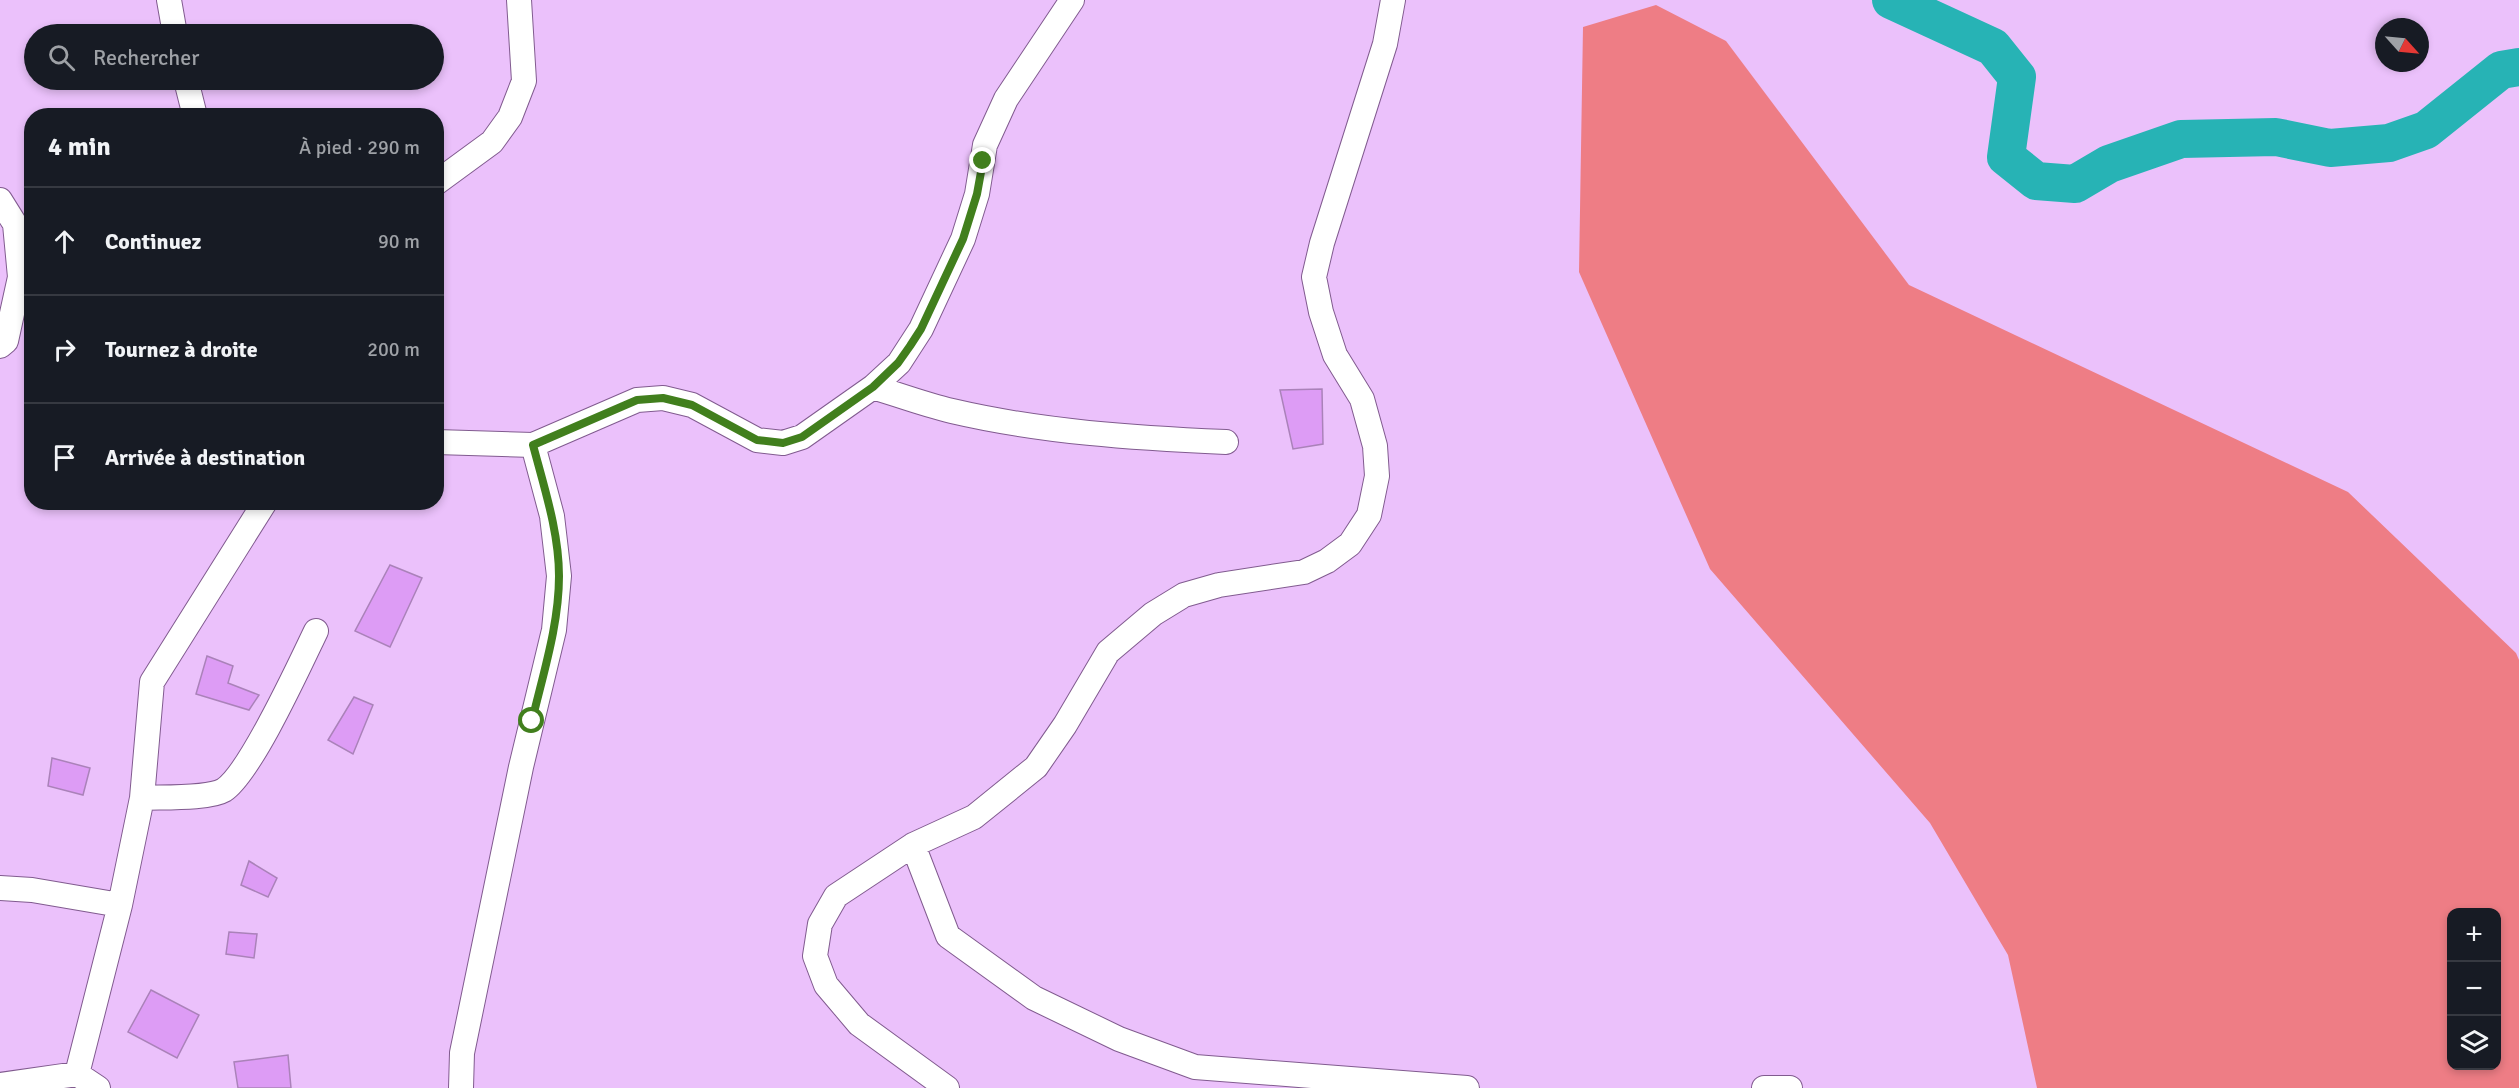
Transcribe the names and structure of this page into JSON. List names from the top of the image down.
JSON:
{
  "north": "bottom right",
  "page": {
    "search": "Rechercher",
    "heading": ["4 min", "À pied · 290 m"],
    "list": [
      ["Continuez", "90 m"],
      ["Tournez à droite", "200 m"],
      "Arrivée à destination"
    ],
    "map_buttons": ["+", "−"]
  }
}
